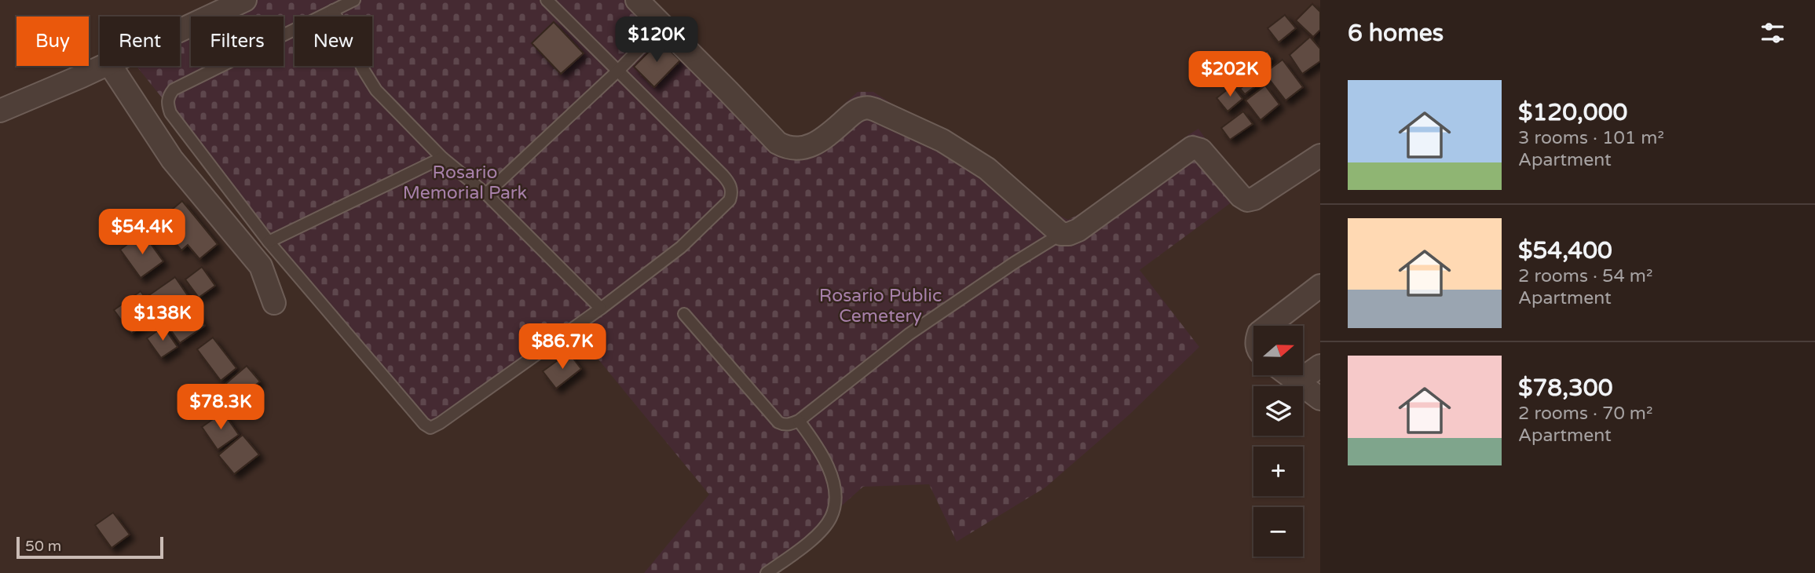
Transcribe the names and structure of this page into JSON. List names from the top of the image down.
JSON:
{
  "parks": ["Rosario Memorial Park", "Rosario Public Cemetery"],
  "scale_bar": "50 m",
  "north": "right",
  "page": {
    "heading": "6 homes",
    "price": [
      "$120K",
      "$202K",
      "$54.4K",
      "$138K",
      "$86.7K",
      "$78.3K"
    ],
    "chip": [
      "Buy",
      "Rent",
      "Filters",
      "New"
    ],
    "list": [
      {
        "name": "$120,000",
        "note": "3 rooms · 101 m² · Apartment"
      },
      {
        "name": "$54,400",
        "note": "2 rooms · 54 m² · Apartment"
      },
      {
        "name": "$78,300",
        "note": "2 rooms · 70 m² · Apartment"
      }
    ],
    "map_buttons": ["+", "−"],
    "scale": "50 m"
  }
}
